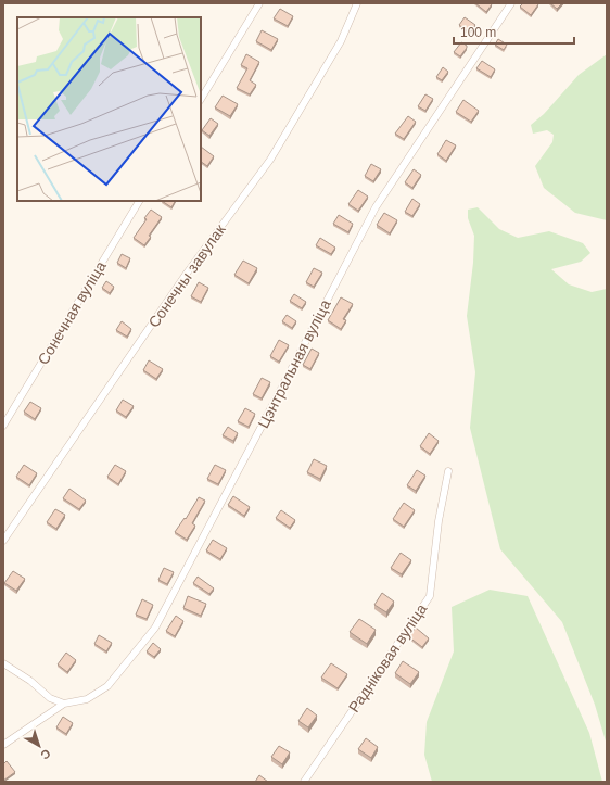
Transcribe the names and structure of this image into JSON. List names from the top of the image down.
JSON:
{
  "streets": {
    "street": [
      "Сонечны завулак",
      "Сонечная вуліца",
      "Цэнтральная вуліца",
      "Радніковая вуліца"
    ]
  },
  "scale_bar": "100 m",
  "north": "bottom right"
}
